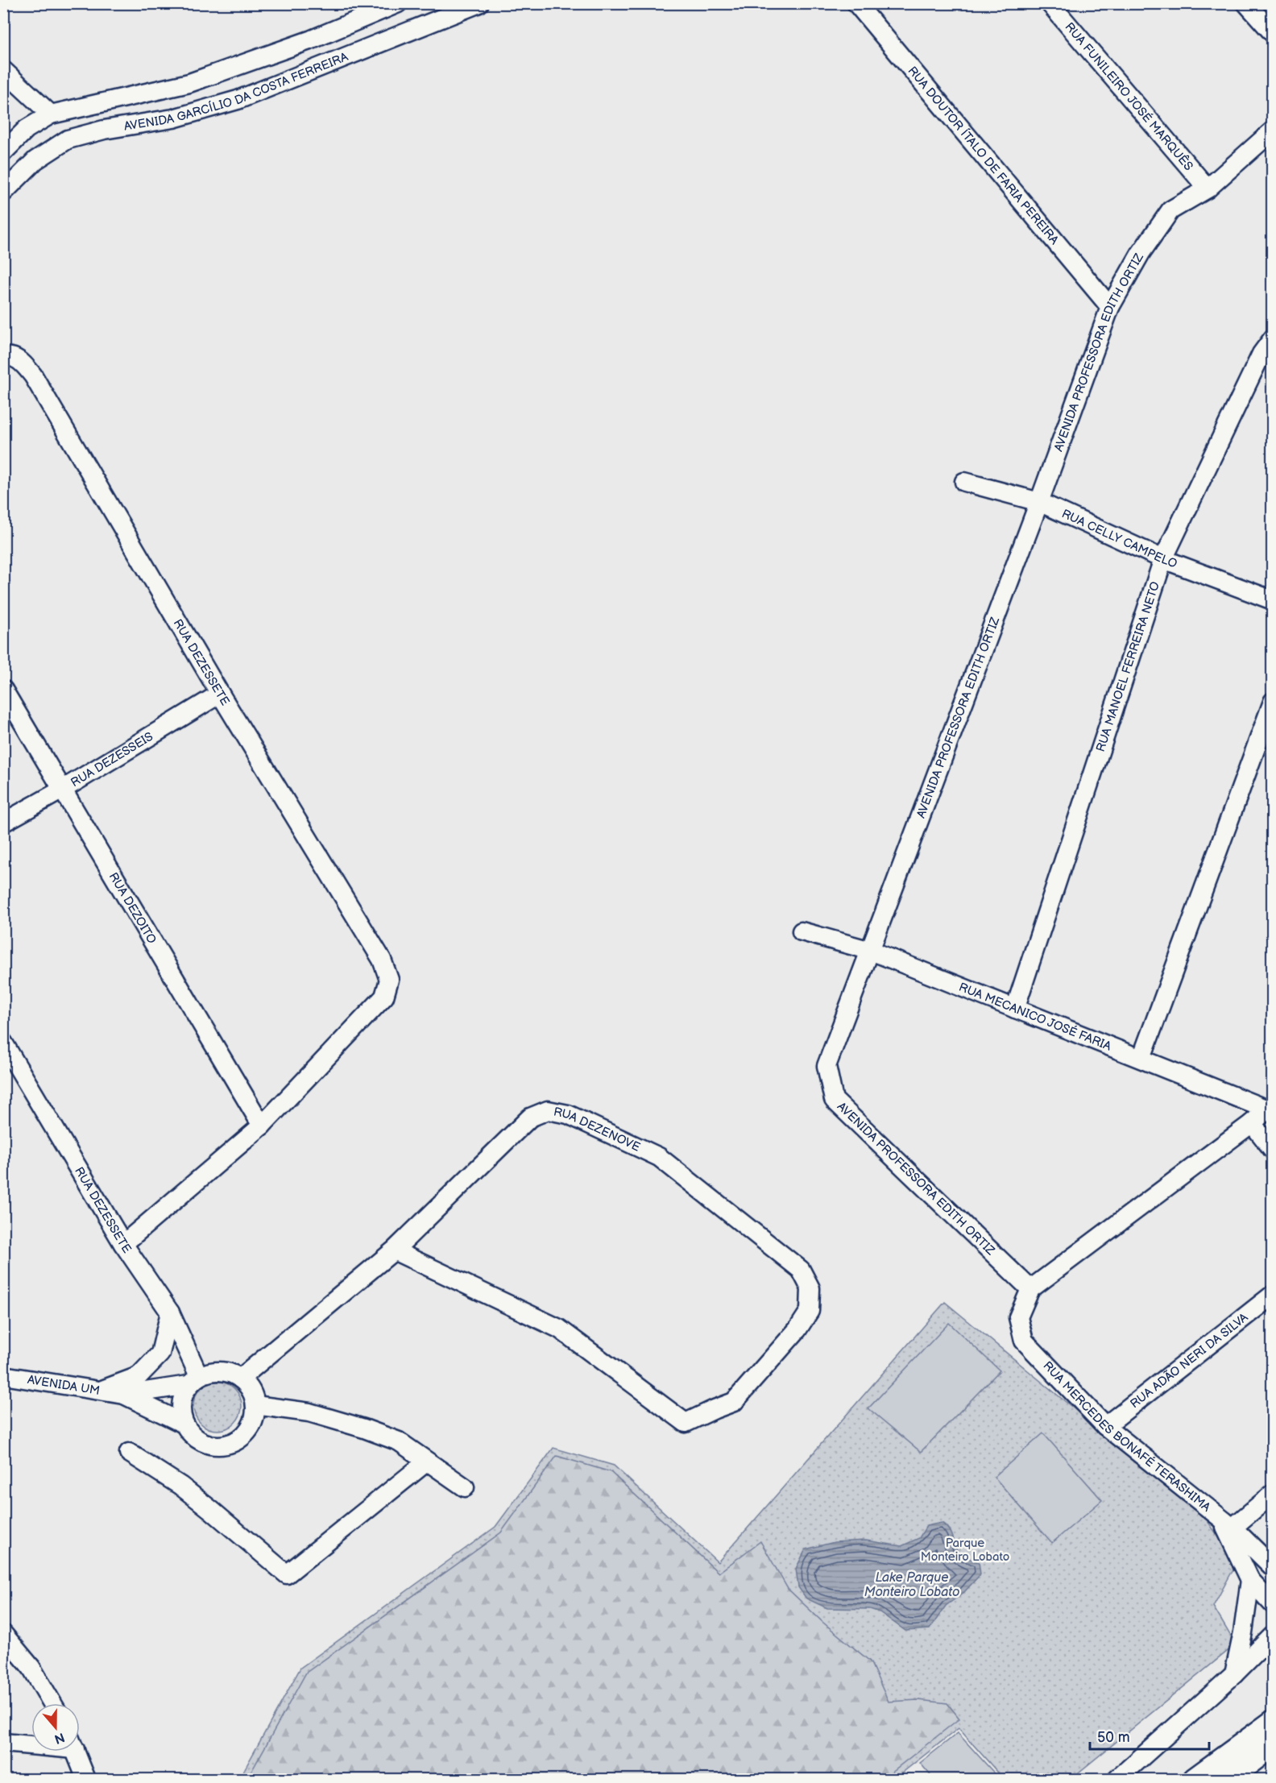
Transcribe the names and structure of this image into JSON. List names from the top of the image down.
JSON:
{
  "streets": {
    "street": [
      "AVENIDA GARCÍLIO DA COSTA FERREIRA",
      "RUA FUNILEIRO JOSÉ MARQUÊS",
      "RUA DOUTOR ÍTALO DE FARIA PEREIRA",
      "AVENIDA PROFESSORA EDITH ORTIZ",
      "RUA CELLY CAMPELO",
      "RUA DEZESSETE",
      "RUA MANOEL FERREIRA NETO",
      "RUA DEZESSEIS",
      "RUA DEZOITO",
      "RUA MECANICO JOSÉ FARIA",
      "RUA DEZENOVE",
      "RUA ADÃO NERI DA SILVA",
      "AVENIDA UM",
      "RUA MERCEDES BONAFÉ TERASHIMA"
    ]
  },
  "crossings": [
    ["RUA FUNILEIRO JOSÉ MARQUÊS", "AVENIDA PROFESSORA EDITH ORTIZ"],
    ["RUA DOUTOR ÍTALO DE FARIA PEREIRA", "AVENIDA PROFESSORA EDITH ORTIZ"],
    ["AVENIDA PROFESSORA EDITH ORTIZ", "RUA CELLY CAMPELO"],
    ["AVENIDA PROFESSORA EDITH ORTIZ", "RUA MECANICO JOSÉ FARIA"],
    ["AVENIDA PROFESSORA EDITH ORTIZ", "RUA MERCEDES BONAFÉ TERASHIMA"],
    ["RUA CELLY CAMPELO", "RUA MANOEL FERREIRA NETO"],
    ["RUA DEZESSETE", "RUA DEZESSEIS"],
    ["RUA DEZESSETE", "RUA DEZOITO"],
    ["RUA DEZESSETE", "RUA DEZENOVE"],
    ["RUA DEZESSETE", "AVENIDA UM"],
    ["RUA MANOEL FERREIRA NETO", "RUA MECANICO JOSÉ FARIA"],
    ["RUA DEZESSEIS", "RUA DEZOITO"],
    ["RUA DEZENOVE", "AVENIDA UM"],
    ["RUA ADÃO NERI DA SILVA", "RUA MERCEDES BONAFÉ TERASHIMA"]
  ],
  "water": ["Lake Parque Monteiro Lobato"],
  "parks": ["Parque Monteiro Lobato"],
  "scale_bar": "50 m",
  "north": "bottom"
}
